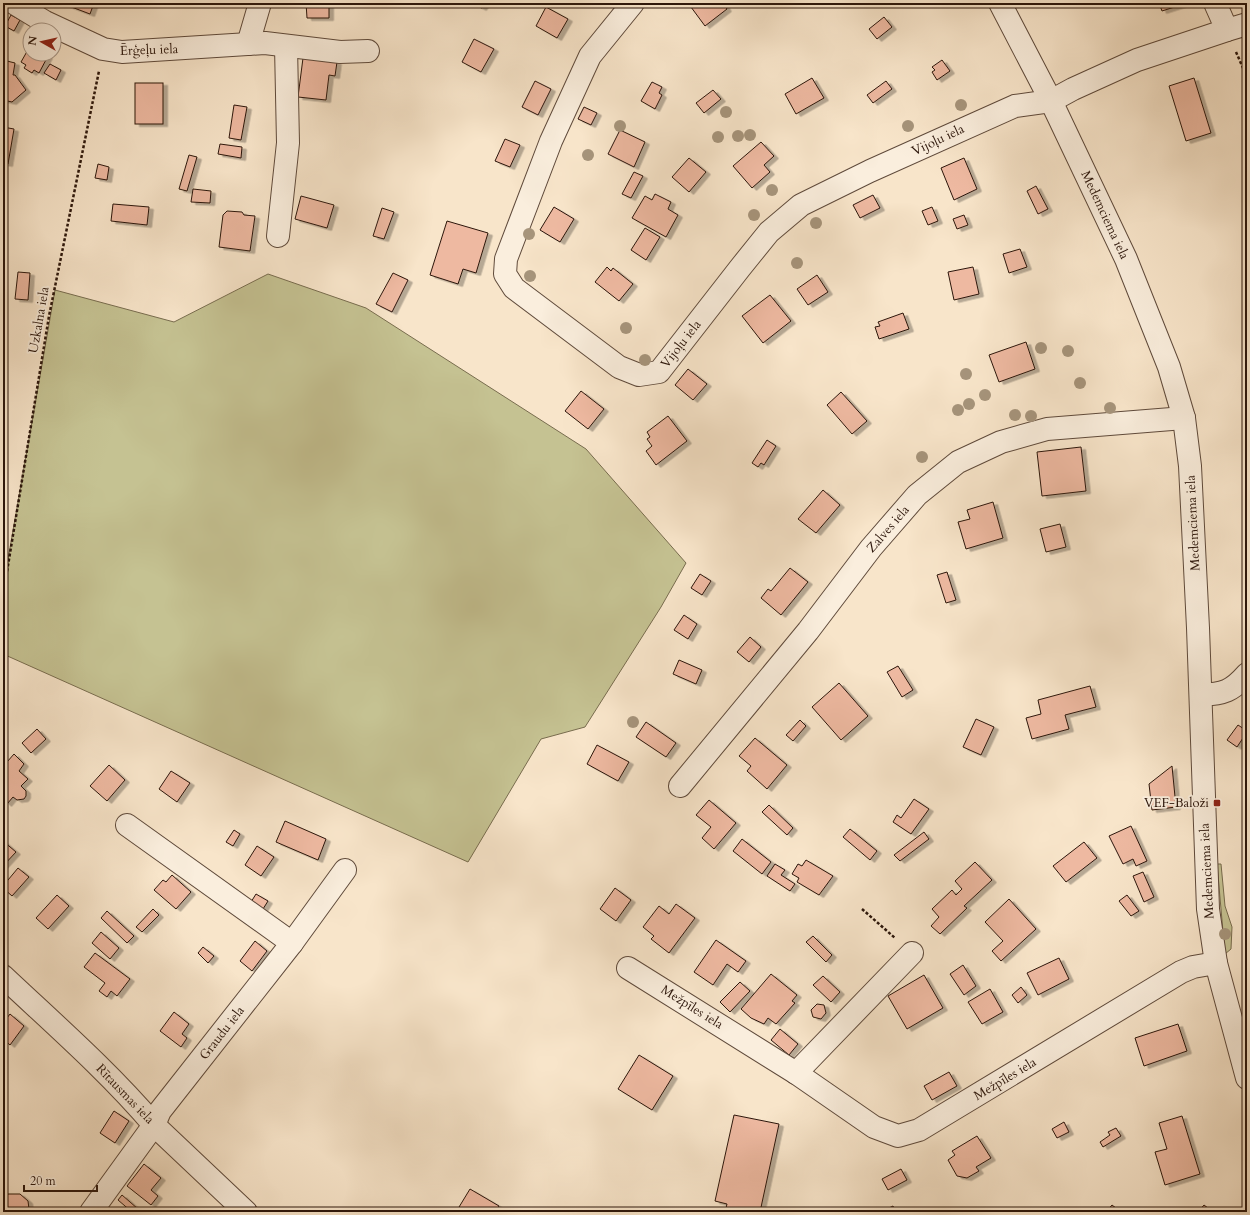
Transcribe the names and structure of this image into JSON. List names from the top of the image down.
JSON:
{
  "streets": {
    "street": [
      "Ērģeļu iela",
      "Vijoļu iela",
      "Medemciema iela",
      "Zalves iela",
      "Mežpīles iela",
      "Graudu iela",
      "Rītausmas iela"
    ],
    "path": ["Uzkalna iela"]
  },
  "crossings": [
    ["Ērģeļu iela", "Uzkalna iela"],
    ["Vijoļu iela", "Medemciema iela"],
    ["Medemciema iela", "Zalves iela"],
    ["Medemciema iela", "Mežpīles iela"],
    ["Graudu iela", "Rītausmas iela"]
  ],
  "places": {
    "transit": ["VEF-Baloži"]
  },
  "scale_bar": "20 m",
  "north": "left"
}
